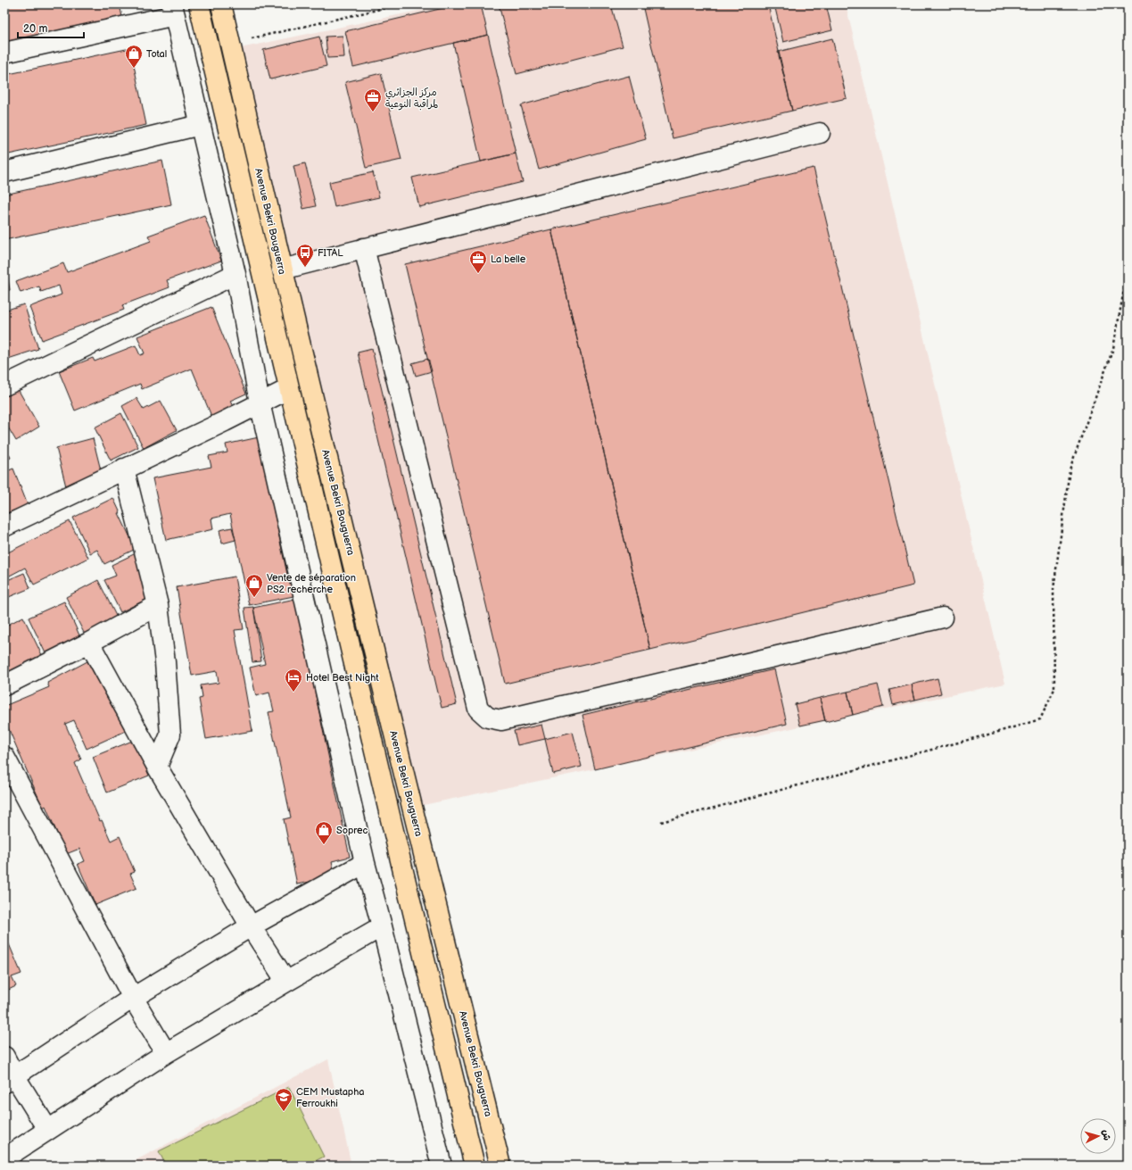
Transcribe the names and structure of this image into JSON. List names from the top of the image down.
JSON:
{
  "streets": {
    "highway": ["Avenue Bekri Bouguerra"]
  },
  "places": {
    "shop": ["Total", "Vente de séparation PS2 recherche", "Soprec"],
    "office": ["مركز الجزائري لمراقبة النوعية", "La belle"],
    "bus stop": ["FITAL"],
    "hotel": ["Hotel Best Night"],
    "school or university": ["CEM Mustapha Ferroukhi"]
  },
  "scale_bar": "20 m",
  "north": "right"
}
